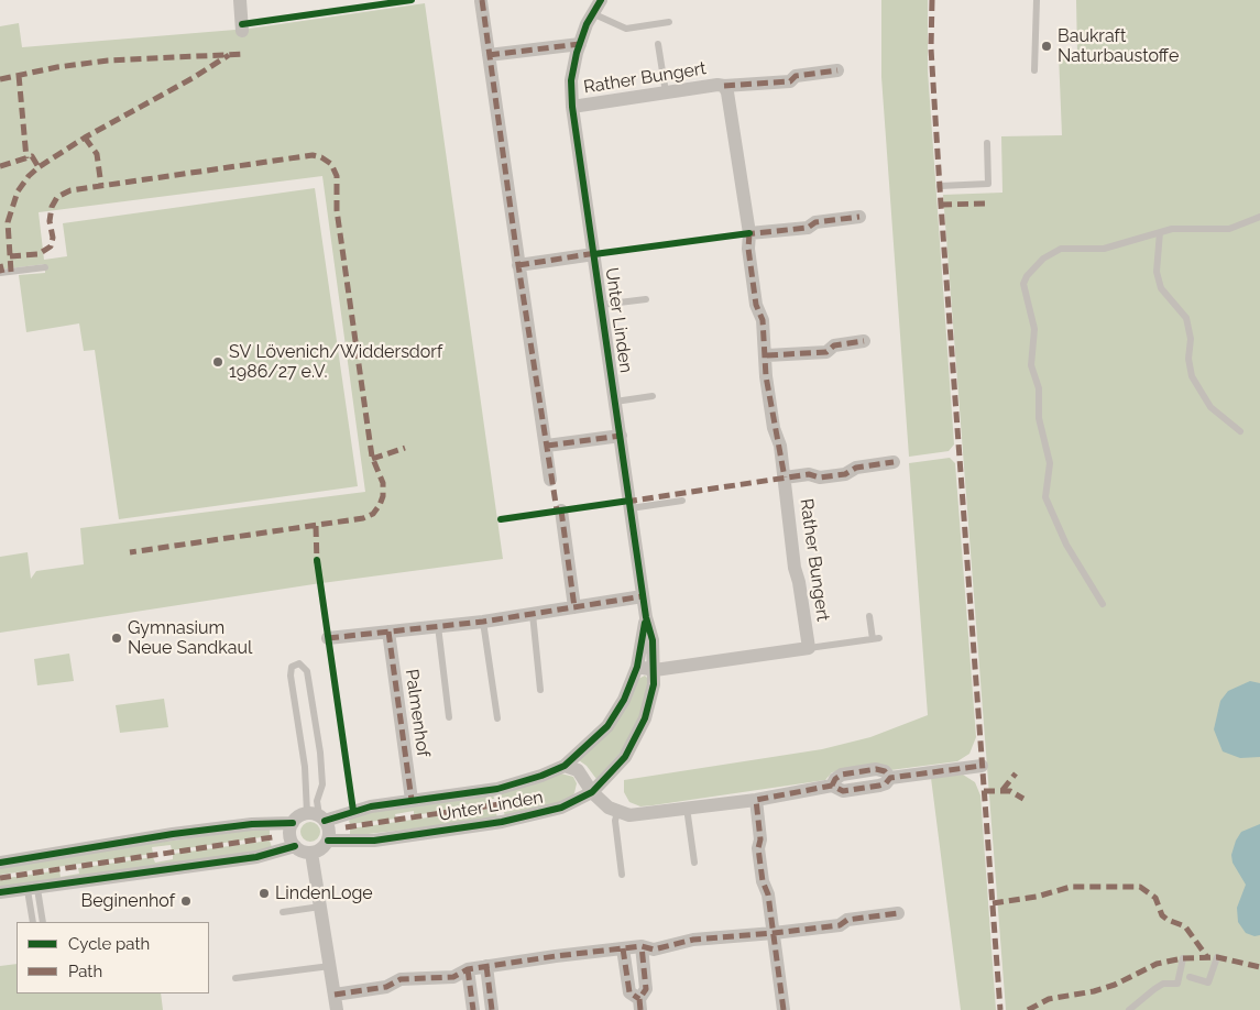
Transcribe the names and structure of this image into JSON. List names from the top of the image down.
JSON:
{
  "streets": {
    "street": ["Rather Bungert", "Unter Linden", "Palmenhof"]
  },
  "crossings": [
    ["Rather Bungert", "Unter Linden"],
    ["Unter Linden", "Palmenhof"]
  ],
  "places": [
    "Baukraft Naturbaustoffe",
    "SV Lövenich/Widdersdorf 1986/27 e.V.",
    "Gymnasium Neue Sandkaul",
    "LindenLoge",
    "Beginenhof"
  ],
  "legend": ["Cycle path", "Path"]
}
